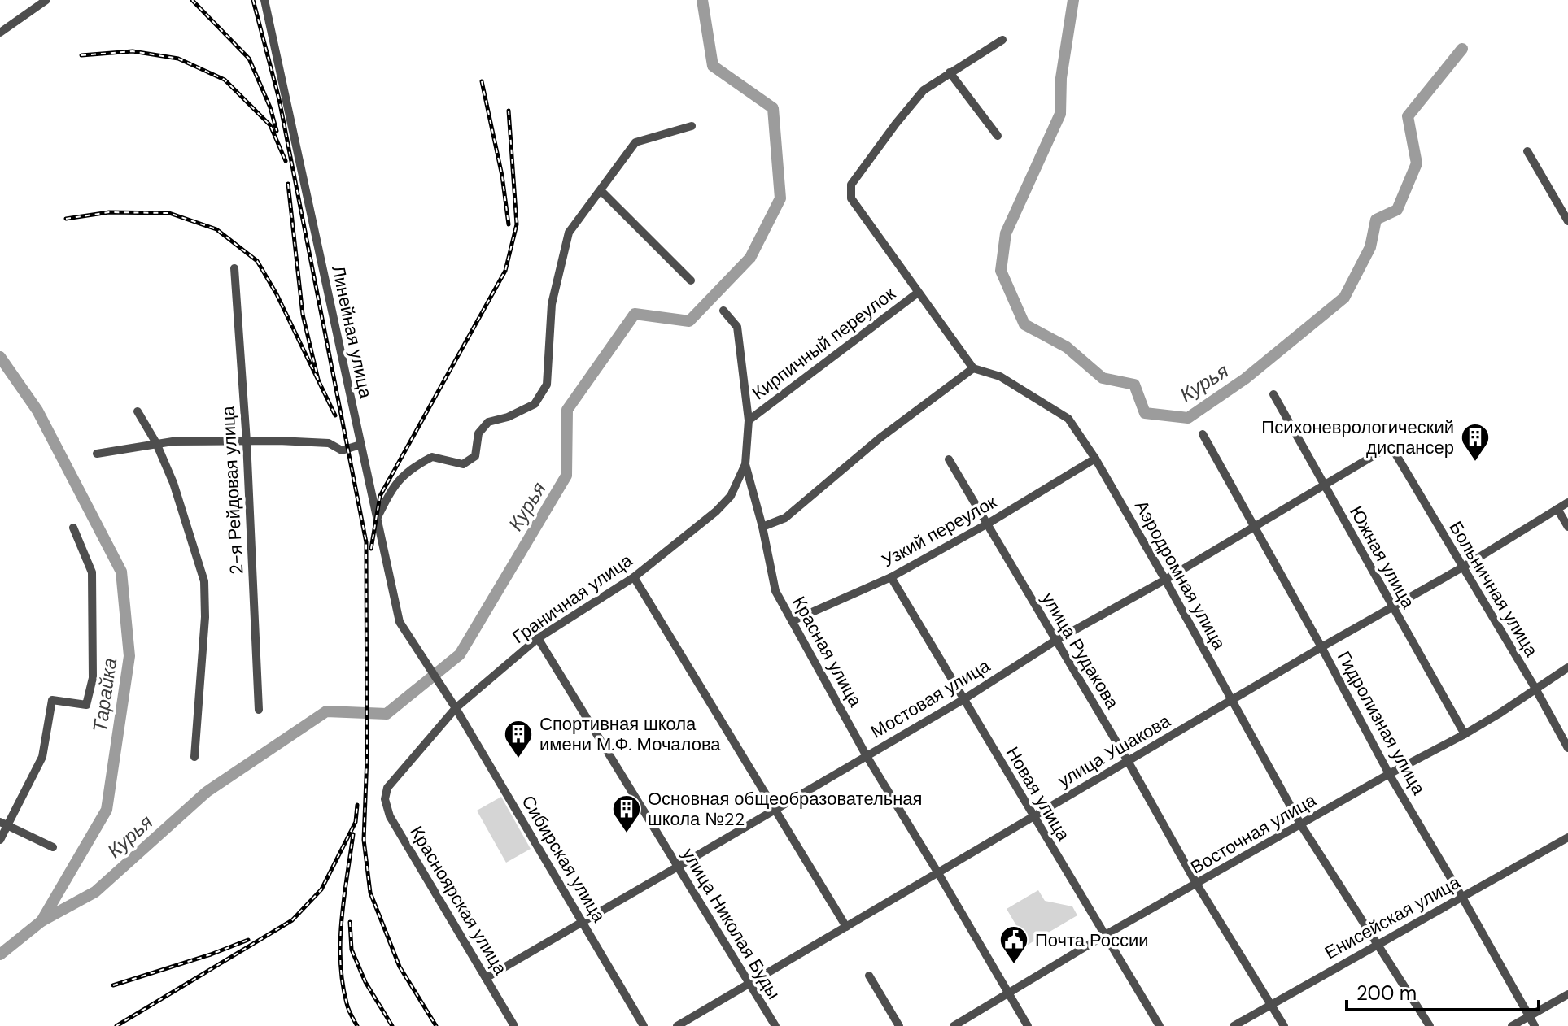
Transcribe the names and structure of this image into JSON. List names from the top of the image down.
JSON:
{
  "streets": {
    "street": [
      "Линейная улица",
      "Кирпичный переулок",
      "2-я Рейдовая улица",
      "Узкий переулок",
      "Южная улица",
      "Аэродромная улица",
      "Больничная улица",
      "Граничная улица",
      "улица Рудакова",
      "Красная улица",
      "Мостовая улица",
      "Гидролизная улица",
      "улица Ушакова",
      "Новая улица",
      "Восточная улица",
      "Сибирская улица",
      "Красноярская улица",
      "Енисейская улица",
      "улица Николая Буды"
    ]
  },
  "crossings": [
    ["Линейная улица", "Сибирская улица"],
    ["Кирпичный переулок", "Красная улица"],
    ["Узкий переулок", "Аэродромная улица"],
    ["Узкий переулок", "улица Рудакова"],
    ["Узкий переулок", "Красная улица"],
    ["Узкий переулок", "Новая улица"],
    ["Южная улица", "Мостовая улица"],
    ["Южная улица", "улица Ушакова"],
    ["Южная улица", "Восточная улица"],
    ["Аэродромная улица", "Мостовая улица"],
    ["Аэродромная улица", "улица Ушакова"],
    ["Аэродромная улица", "Восточная улица"],
    ["Аэродромная улица", "Енисейская улица"],
    ["Больничная улица", "Мостовая улица"],
    ["Больничная улица", "улица Ушакова"],
    ["Больничная улица", "Восточная улица"],
    ["Граничная улица", "Красная улица"],
    ["Граничная улица", "Сибирская улица"],
    ["Граничная улица", "Красноярская улица"],
    ["Граничная улица", "улица Николая Буды"],
    ["улица Рудакова", "Мостовая улица"],
    ["улица Рудакова", "улица Ушакова"],
    ["улица Рудакова", "Восточная улица"],
    ["улица Рудакова", "Енисейская улица"],
    ["Красная улица", "Мостовая улица"],
    ["Красная улица", "улица Ушакова"],
    ["Красная улица", "Восточная улица"],
    ["Мостовая улица", "Гидролизная улица"],
    ["Мостовая улица", "Новая улица"],
    ["Мостовая улица", "Сибирская улица"],
    ["Мостовая улица", "Красноярская улица"],
    ["Мостовая улица", "улица Николая Буды"],
    ["Гидролизная улица", "улица Ушакова"],
    ["Гидролизная улица", "Восточная улица"],
    ["Гидролизная улица", "Енисейская улица"],
    ["улица Ушакова", "Новая улица"],
    ["улица Ушакова", "улица Николая Буды"],
    ["Новая улица", "Восточная улица"]
  ],
  "water": ["Курья", "Тарайка"],
  "places": {
    "building": ["Психоневрологический диспансер", "Спортивная школа имени М.Ф. Мочалова", "Основная общеобразовательная школа №22"],
    "public building": ["Почта России"]
  },
  "scale_bar": "200 m"
}
